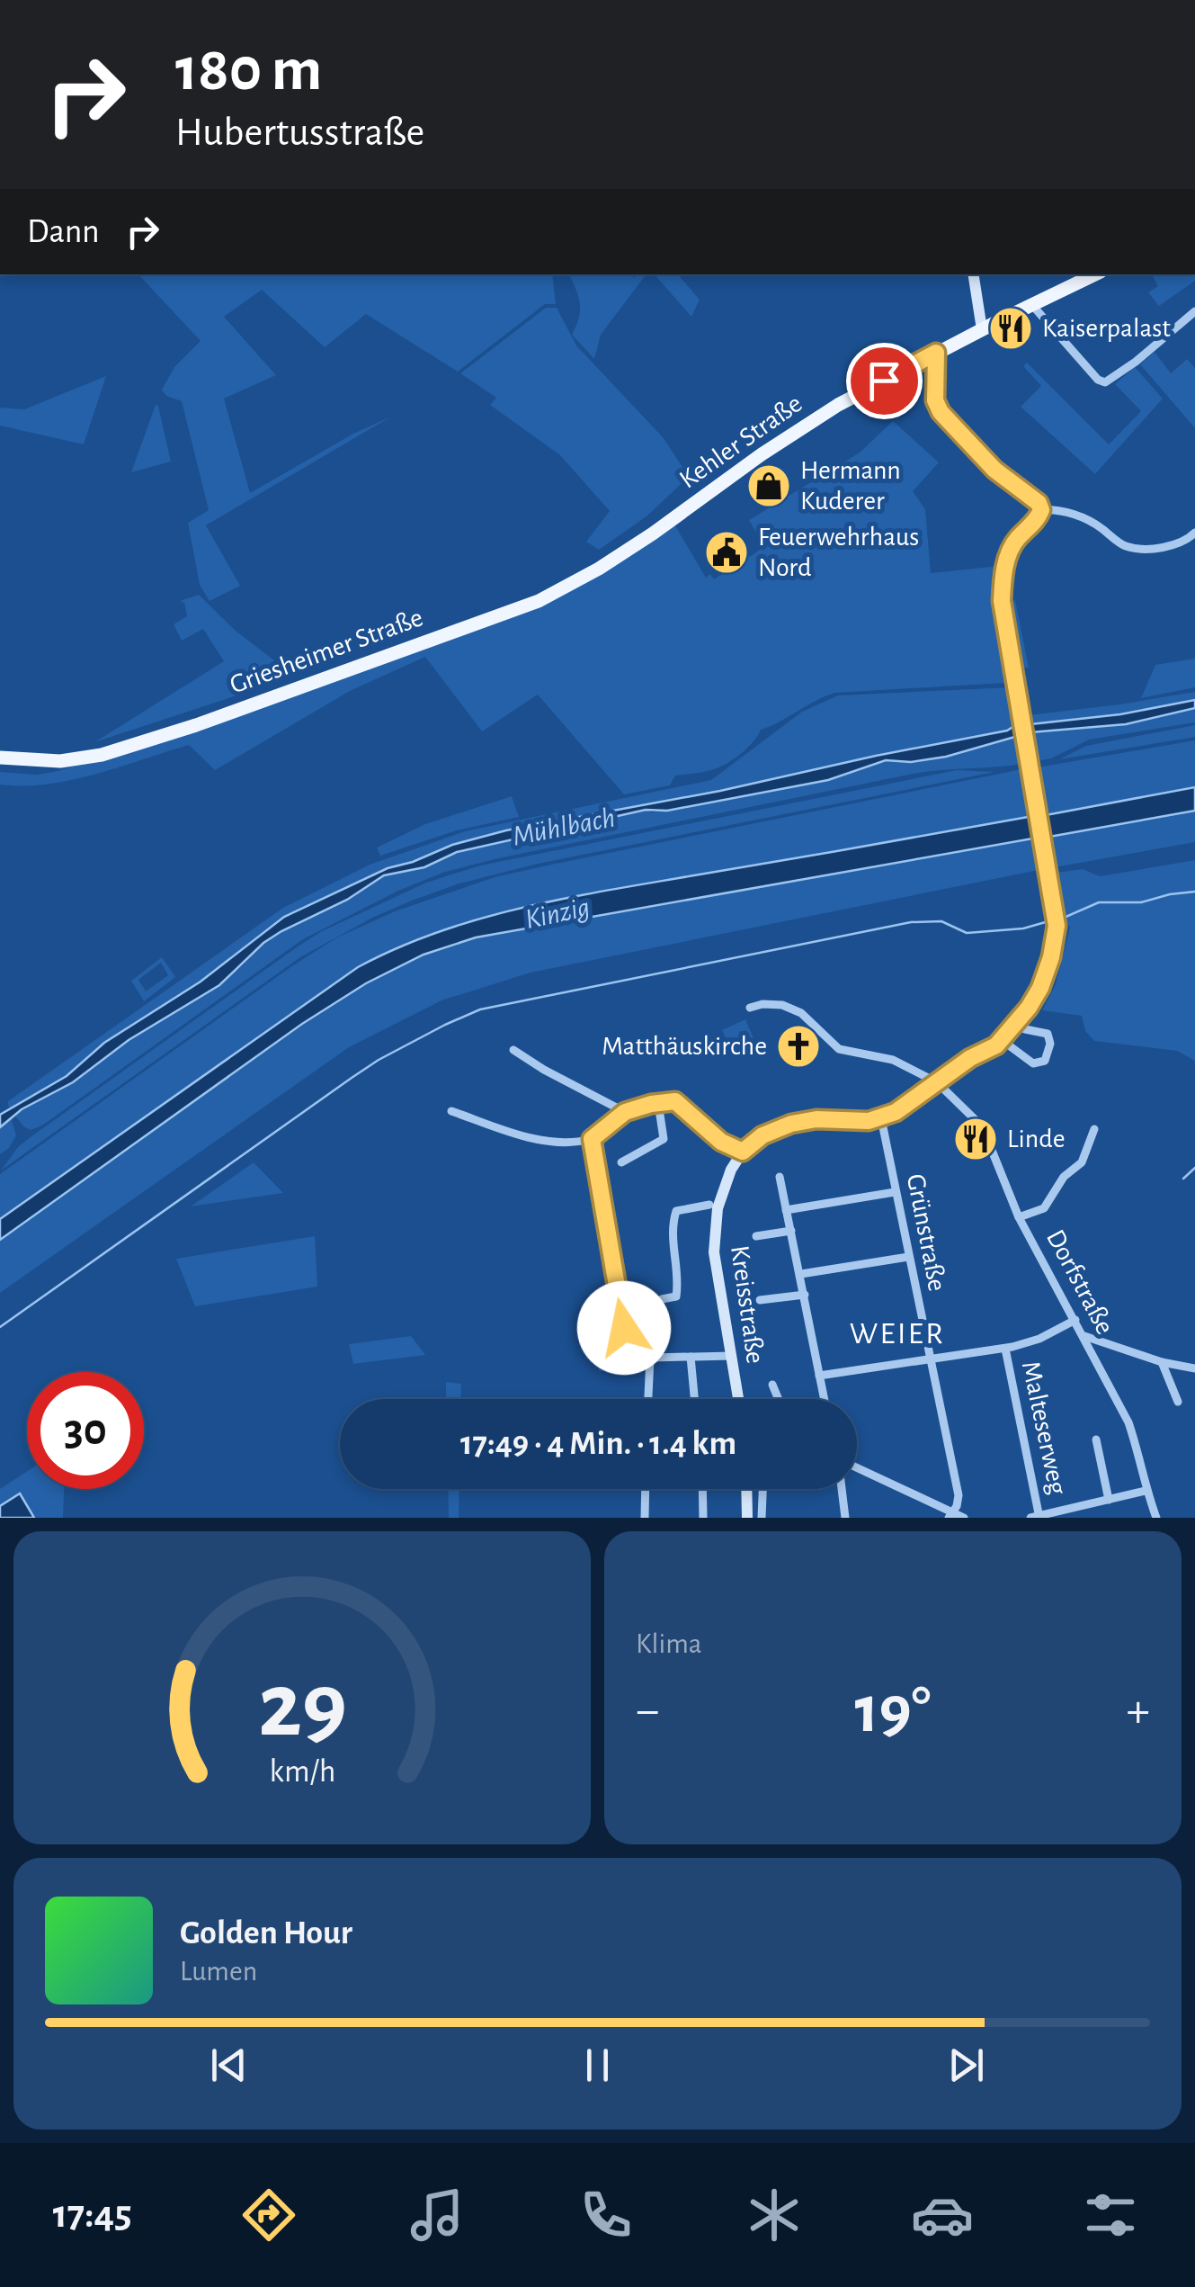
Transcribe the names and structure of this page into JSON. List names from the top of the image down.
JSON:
{
  "streets": {
    "main road": ["Kehler Straße", "Griesheimer Straße"],
    "street": [
      "Grünstraße",
      "Dorfstraße",
      "Kreisstraße",
      "Malteserweg"
    ]
  },
  "crossings": [
    ["Kehler Straße", "Griesheimer Straße"]
  ],
  "districts": ["WEIER"],
  "water": ["Mühlbach", "Kinzig"],
  "places": {
    "restaurant": ["Kaiserpalast", "Linde"],
    "shop": ["Hermann Kuderer"],
    "public building": ["Feuerwehrhaus Nord"],
    "church": ["Matthäuskirche"]
  },
  "page": {
    "turn": ["180 m", "Hubertusstraße"],
    "then": "Dann",
    "limit": "30",
    "trip": "17:49 · 4 Min. · 1.4 km",
    "tile": "Klima",
    "heat": ["−", "19°", "+"],
    "song": ["Golden Hour", "Lumen"],
    "tabs": "17:45",
    "gauge": ["29", "km/h"]
  }
}
